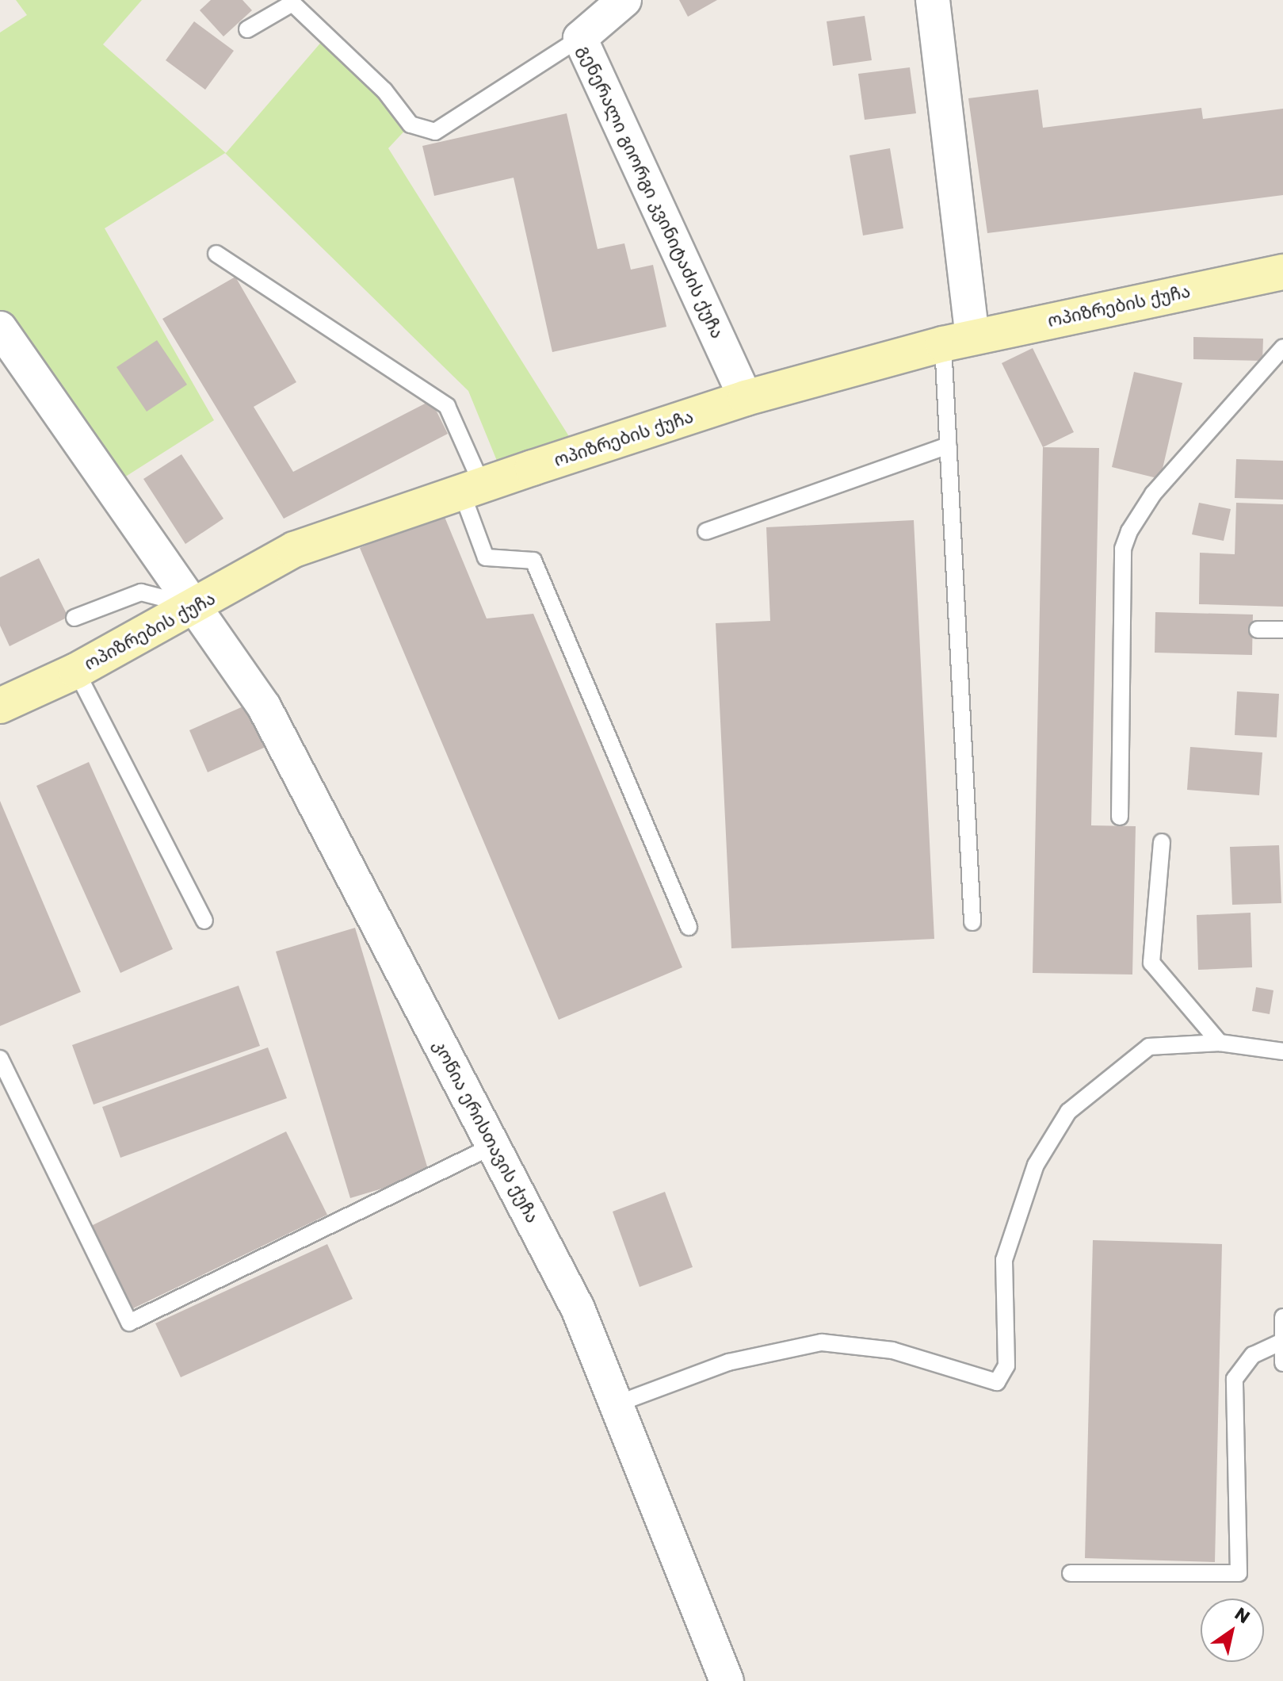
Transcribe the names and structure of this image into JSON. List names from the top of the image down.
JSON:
{
  "streets": {
    "street": ["გენერალი გიორგი კვინიტაძის ქუჩა", "ოპიზრების ქუჩა", "კოწია ერისთავის ქუჩა"]
  },
  "crossings": [
    ["გენერალი გიორგი კვინიტაძის ქუჩა", "ოპიზრების ქუჩა"],
    ["ოპიზრების ქუჩა", "კოწია ერისთავის ქუჩა"]
  ],
  "north": "top right"
}
